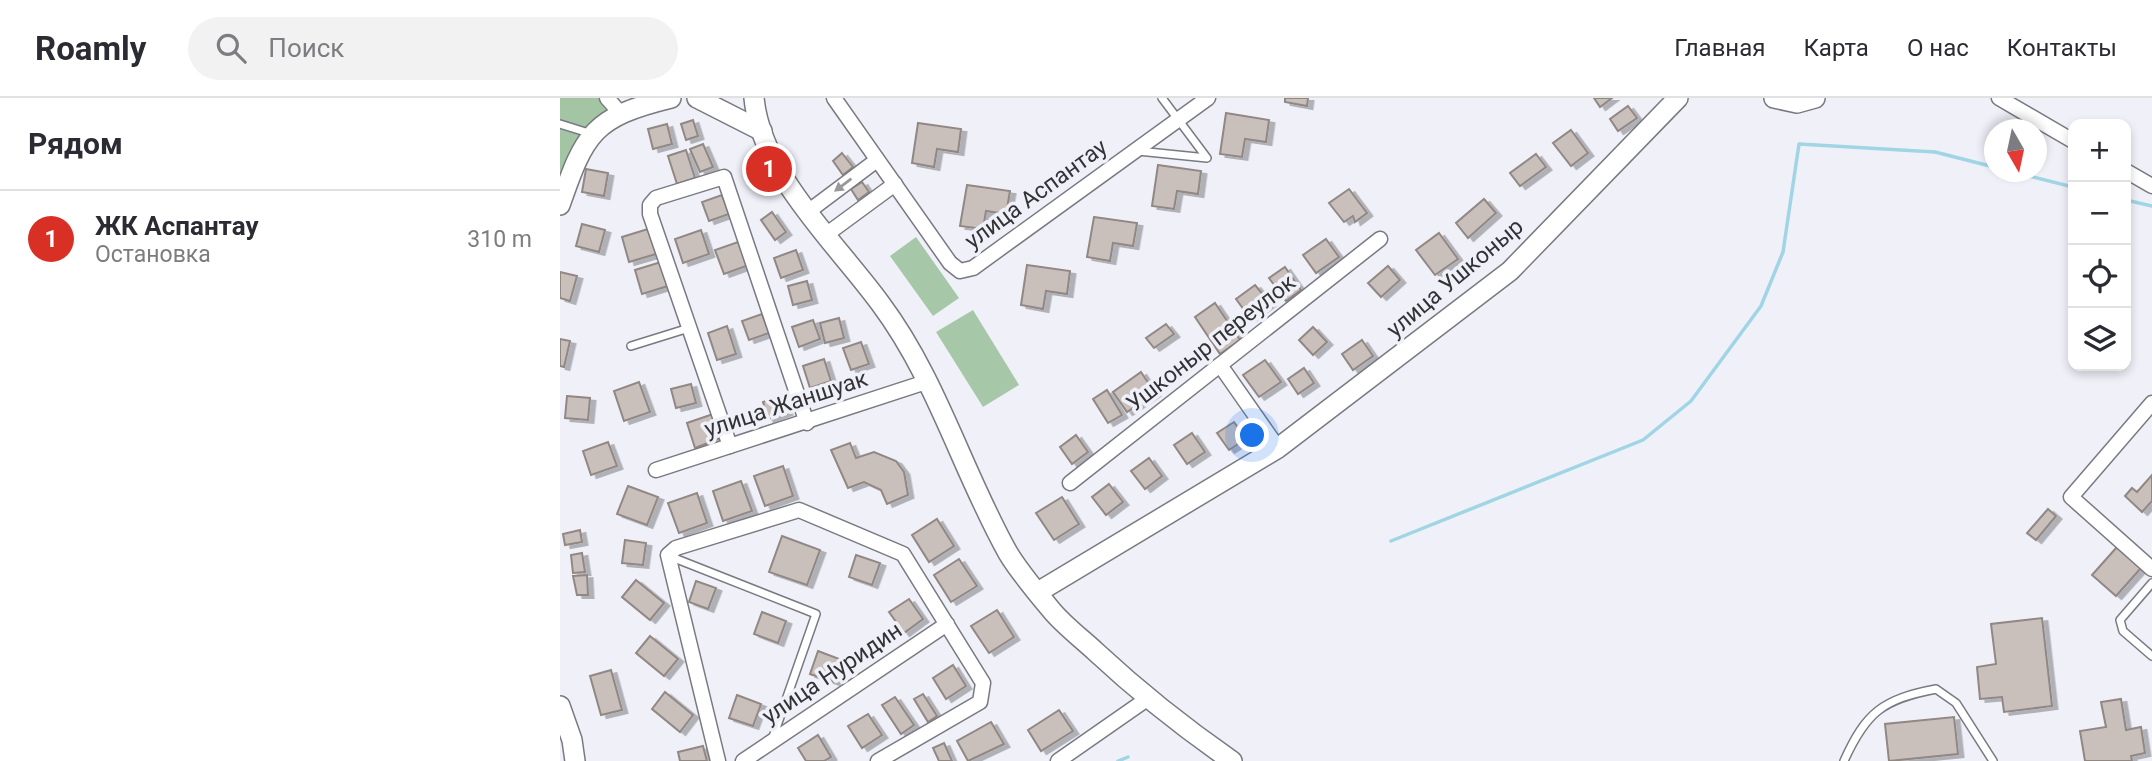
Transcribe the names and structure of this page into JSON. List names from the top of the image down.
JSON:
{
  "streets": {
    "street": [
      "улица Аспантау",
      "улица Ушконыр",
      "Ушконыр переулок",
      "улица Жаншуак",
      "улица Нуридин"
    ]
  },
  "north": "bottom",
  "page": {
    "header": "Roamly",
    "search": "Поиск",
    "nav": [
      "Главная",
      "Карта",
      "О нас",
      "Контакты"
    ],
    "heading": "Рядом",
    "map_buttons": ["+", "−"],
    "pins": "1",
    "list": [
      {
        "mark": "1",
        "name": "ЖК Аспантау",
        "note": "Остановка",
        "value": "310 m"
      }
    ]
  }
}
